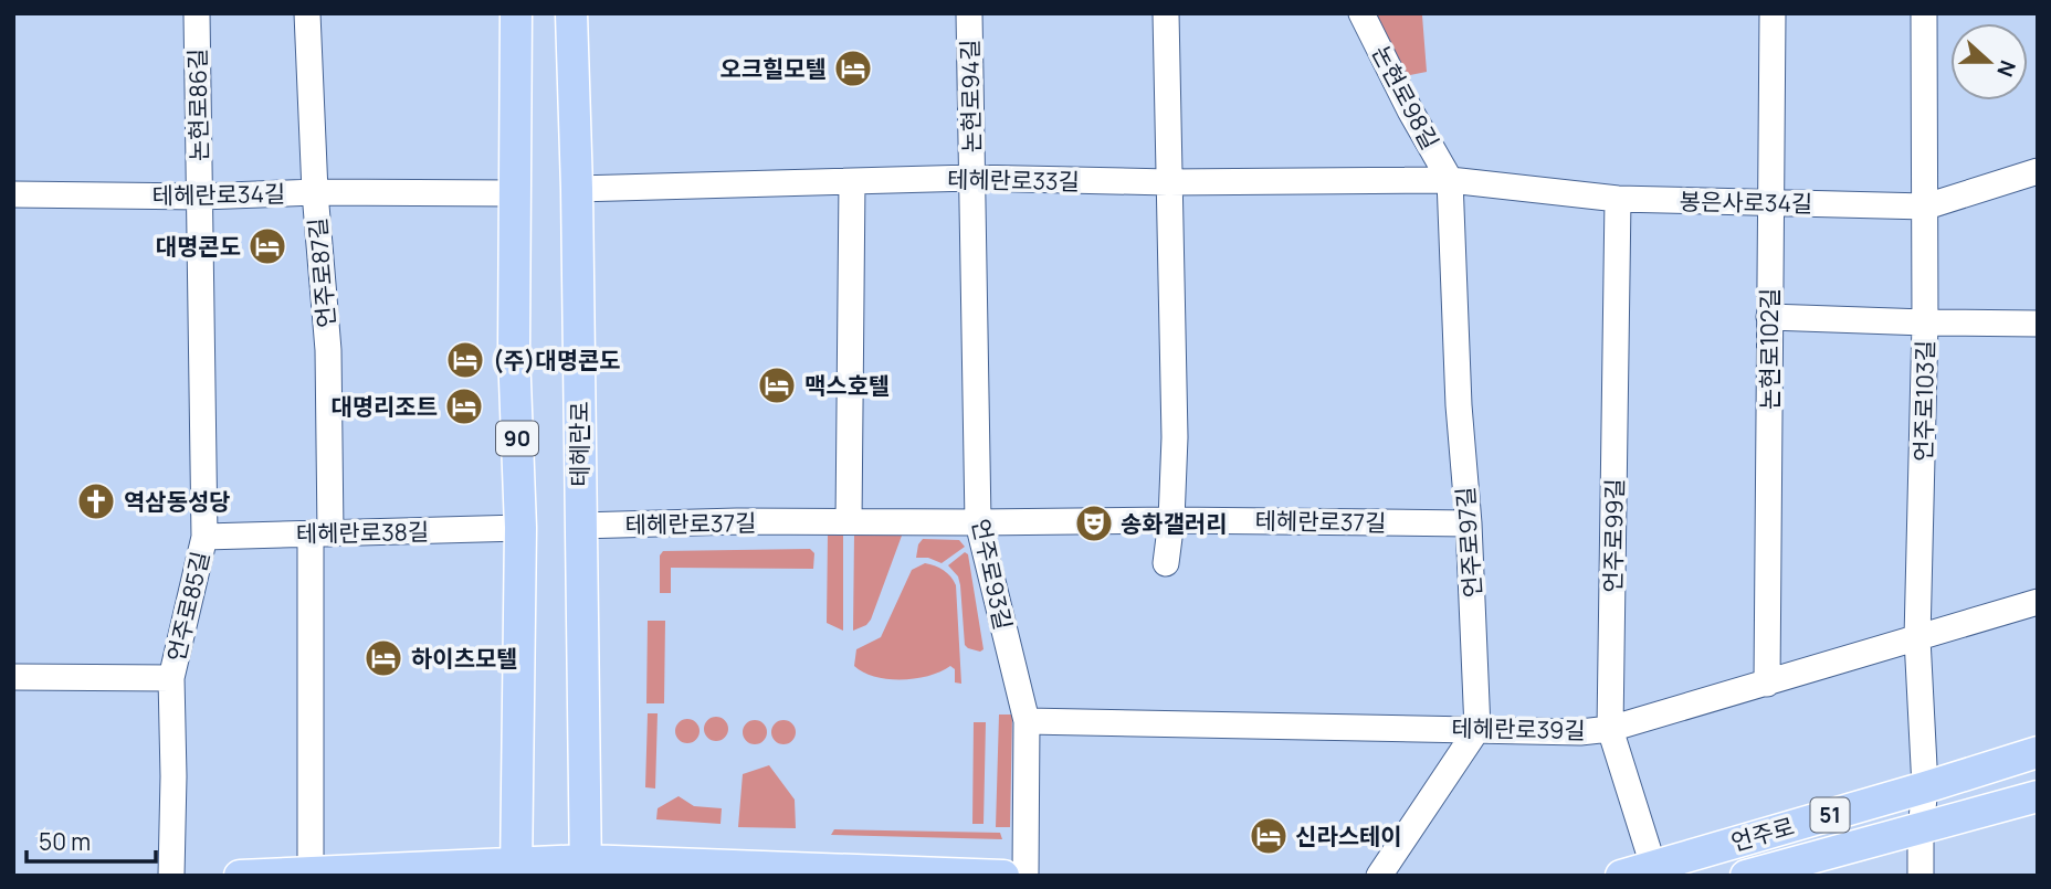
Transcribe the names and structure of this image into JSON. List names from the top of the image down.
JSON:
{
  "streets": {
    "main road": [
      "90",
      "테헤란로",
      "51",
      "언주로"
    ],
    "street": [
      "논현로94길",
      "논현로98길",
      "논현로86길",
      "테헤란로33길",
      "테헤란로34길",
      "봉은사로34길",
      "언주로87길",
      "논현로102길",
      "언주로103길",
      "테헤란로37길",
      "테헤란로38길",
      "언주로99길",
      "언주로97길",
      "언주로93길",
      "언주로85길",
      "테헤란로39길"
    ]
  },
  "crossings": [
    ["논현로94길", "테헤란로33길"],
    ["논현로94길", "언주로93길"],
    ["논현로98길", "테헤란로33길"],
    ["논현로98길", "봉은사로34길"],
    ["논현로98길", "언주로97길"],
    ["논현로86길", "테헤란로34길"],
    ["논현로86길", "언주로85길"],
    ["테헤란로33길", "봉은사로34길"],
    ["테헤란로33길", "테헤란로"],
    ["테헤란로33길", "언주로97길"],
    ["테헤란로33길", "언주로93길"],
    ["테헤란로34길", "언주로87길"],
    ["테헤란로34길", "90"],
    ["테헤란로34길", "언주로85길"],
    ["봉은사로34길", "논현로102길"],
    ["봉은사로34길", "언주로103길"],
    ["봉은사로34길", "언주로99길"],
    ["봉은사로34길", "언주로97길"],
    ["언주로87길", "테헤란로38길"],
    ["논현로102길", "테헤란로39길"],
    ["언주로103길", "테헤란로39길"],
    ["언주로103길", "언주로"],
    ["90", "테헤란로38길"],
    ["테헤란로", "테헤란로37길"],
    ["테헤란로37길", "언주로97길"],
    ["테헤란로37길", "언주로93길"],
    ["테헤란로38길", "언주로85길"],
    ["언주로99길", "테헤란로39길"],
    ["언주로99길", "언주로"],
    ["언주로97길", "테헤란로39길"],
    ["언주로93길", "테헤란로39길"]
  ],
  "places": {
    "hotel": [
      "오크힐모텔",
      "대명콘도",
      "(주)대명콘도",
      "맥스호텔",
      "대명리조트",
      "하이츠모텔",
      "신라스테이"
    ],
    "church": ["역삼동성당"],
    "theatre": ["송화갤러리"]
  },
  "scale_bar": "50 m",
  "north": "right"
}
